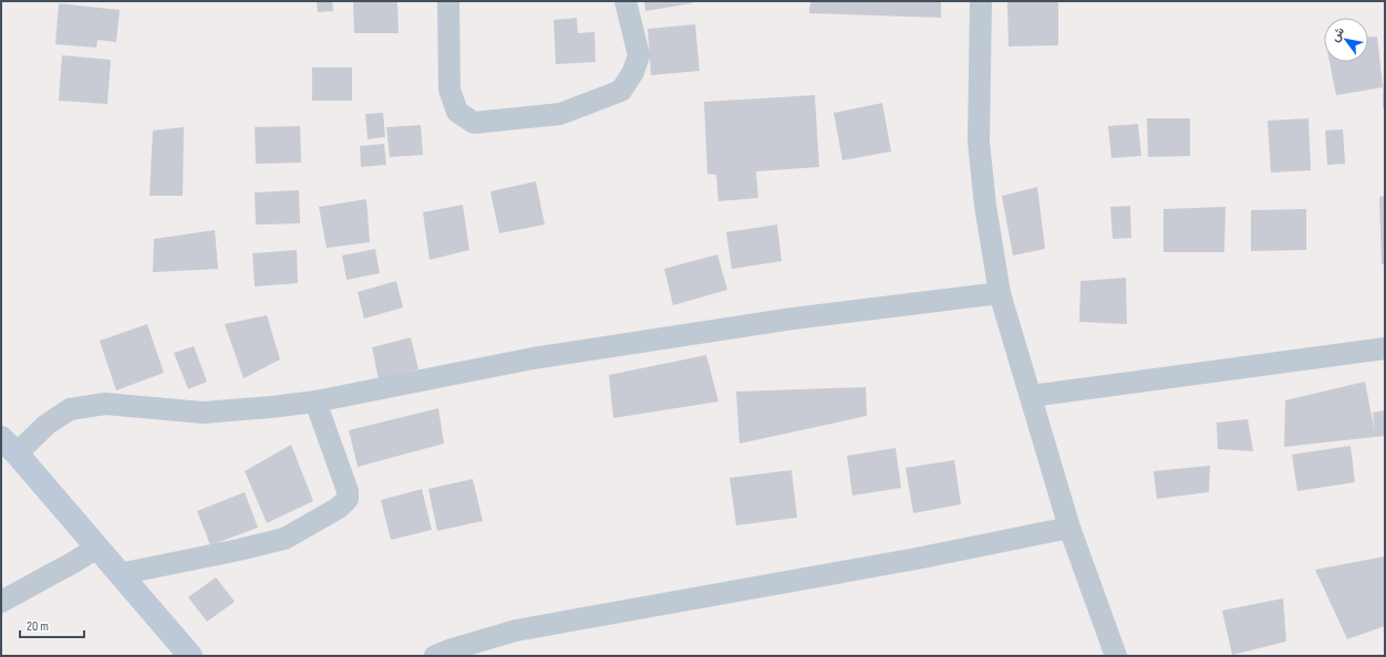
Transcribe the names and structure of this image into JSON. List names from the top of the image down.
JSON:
{
  "scale_bar": "20 m",
  "north": "top left"
}
